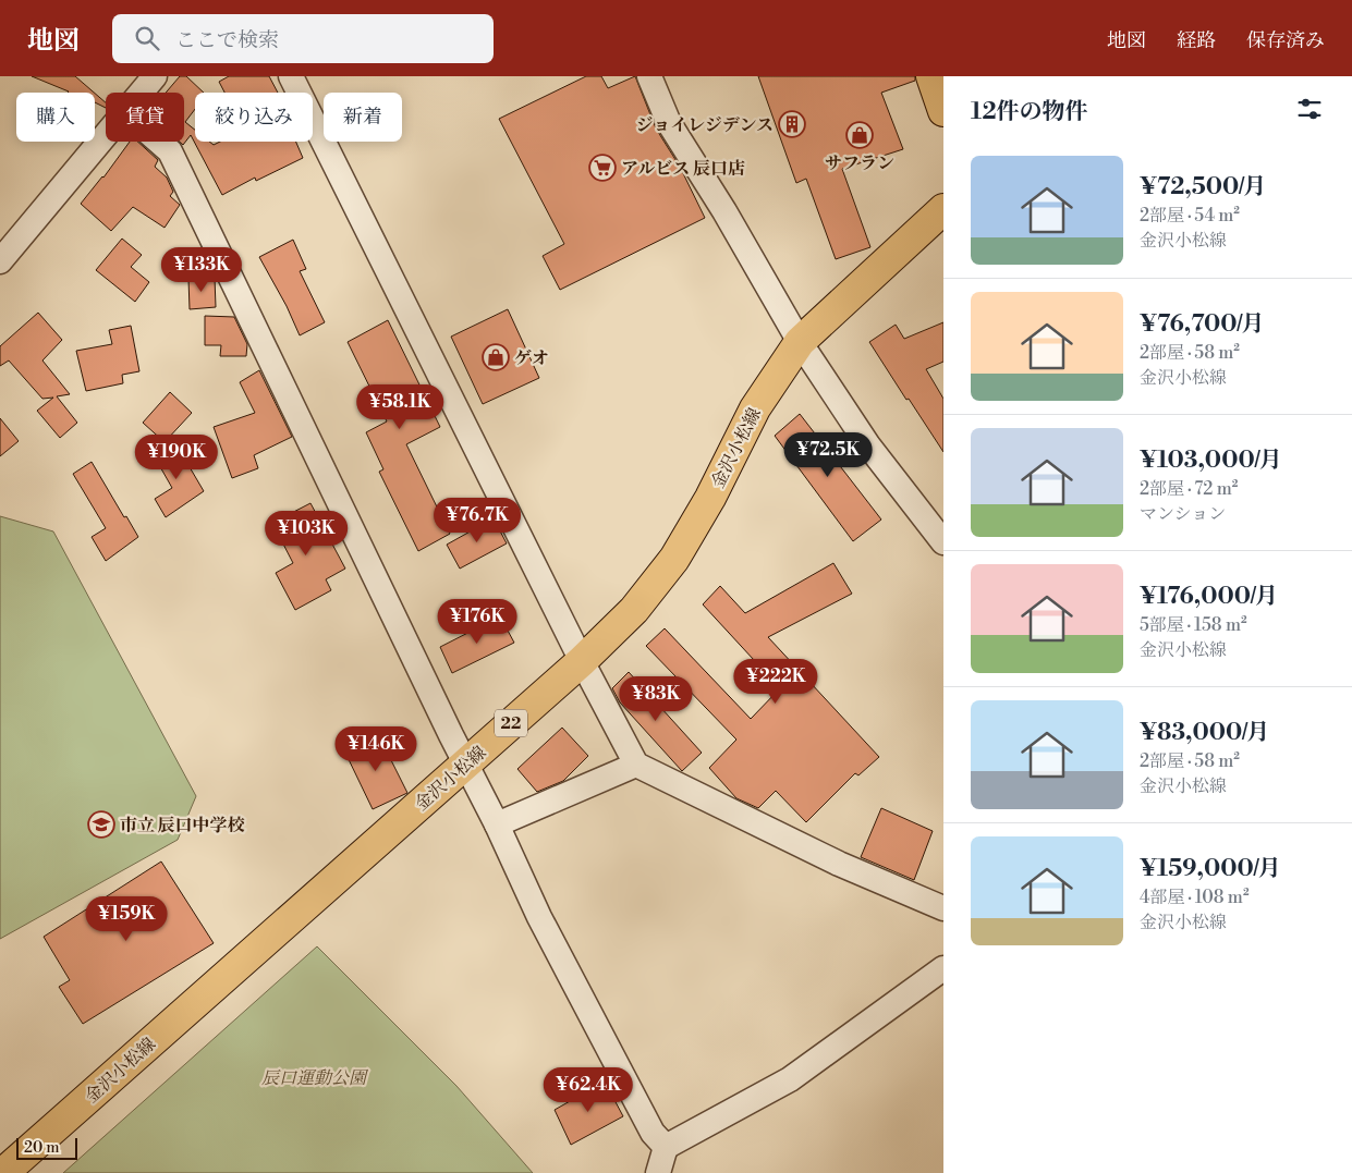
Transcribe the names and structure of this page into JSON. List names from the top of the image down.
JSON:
{
  "streets": {
    "main road": ["金沢小松線", "22"]
  },
  "parks": ["辰口運動公園"],
  "places": {
    "building": ["ジョイレジデンス"],
    "shop": ["サフラン", "ゲオ"],
    "supermarket": ["アルビス 辰口店"],
    "school or university": ["市立 辰口中学校"]
  },
  "scale_bar": "20 m",
  "page": {
    "header": "地図",
    "search": "ここで検索",
    "nav": ["地図", "経路", "保存済み"],
    "heading": "12件の物件",
    "chip": [
      "購入",
      "賃貸",
      "絞り込み",
      "新着"
    ],
    "list": [
      {
        "name": "¥72,500/月",
        "note": "2部屋 · 54 m² · 金沢小松線"
      },
      {
        "name": "¥76,700/月",
        "note": "2部屋 · 58 m² · 金沢小松線"
      },
      {
        "name": "¥103,000/月",
        "note": "2部屋 · 72 m² · マンション"
      },
      {
        "name": "¥176,000/月",
        "note": "5部屋 · 158 m² · 金沢小松線"
      },
      {
        "name": "¥83,000/月",
        "note": "2部屋 · 58 m² · 金沢小松線"
      },
      {
        "name": "¥159,000/月",
        "note": "4部屋 · 108 m² · 金沢小松線"
      }
    ],
    "price": [
      "¥133K",
      "¥58.1K",
      "¥72.5K",
      "¥190K",
      "¥76.7K",
      "¥103K",
      "¥176K",
      "¥222K",
      "¥83K",
      "¥146K",
      "¥159K",
      "¥62.4K"
    ],
    "scale": "20 m"
  }
}
